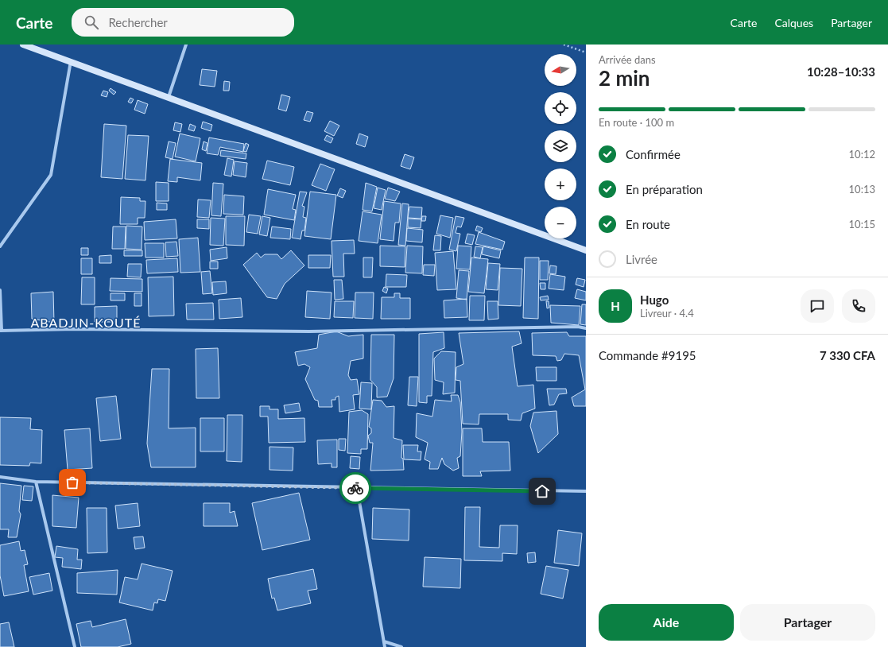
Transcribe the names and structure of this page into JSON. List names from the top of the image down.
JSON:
{
  "districts": ["ABADJIN-KOUTÉ"],
  "north": "left",
  "page": {
    "header": "Carte",
    "search": "Rechercher",
    "nav": ["Carte", "Calques", "Partager"],
    "heading": ["2 min", "Arrivée dans", "10:28–10:33"],
    "panel": [
      "Hugo",
      "Livreur · 4.4",
      "Commande #9195",
      "7 330 CFA"
    ],
    "map_buttons": ["+", "−"],
    "bar": "En route · 100 m",
    "list": [
      ["Confirmée", "10:12"],
      ["En préparation", "10:13"],
      ["En route", "10:15"],
      "Livrée"
    ],
    "round": "H",
    "buttons": ["Aide", "Partager"]
  }
}
